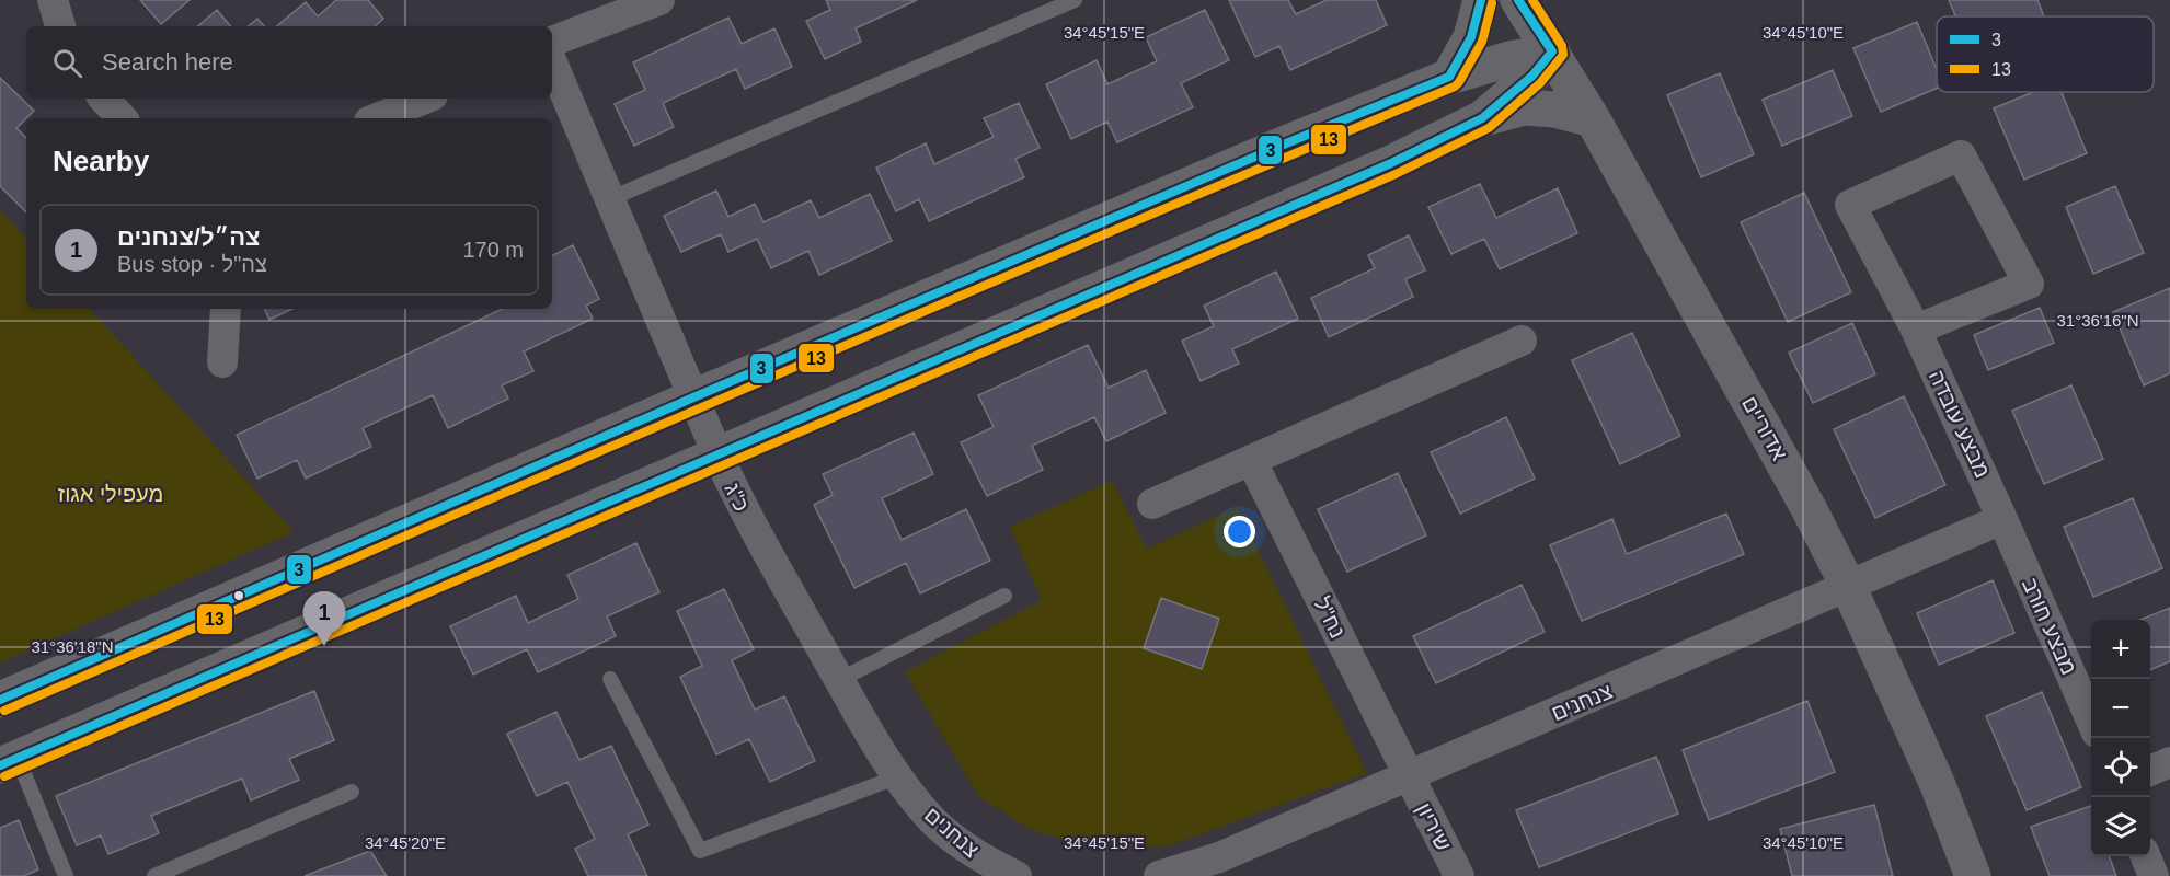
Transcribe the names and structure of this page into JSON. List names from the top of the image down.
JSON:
{
  "streets": {
    "street": [
      "מבצע עובדה",
      "אדוריים",
      "כ\"ג",
      "נח\"ל",
      "מבצע חורב",
      "צנחנים",
      "שיריון"
    ]
  },
  "crossings": [
    ["מבצע עובדה", "מבצע חורב"],
    ["מבצע עובדה", "צנחנים"],
    ["אדוריים", "צנחנים"],
    ["כ\"ג", "צנחנים"],
    ["נח\"ל", "צנחנים"],
    ["נח\"ל", "שיריון"],
    ["מבצע חורב", "צנחנים"],
    ["צנחנים", "שיריון"]
  ],
  "parks": ["מעפילי אגוז"],
  "lines": ["transit line 3", "transit line 13"],
  "legend": ["3", "13"],
  "page": {
    "search": "Search here",
    "heading": "Nearby",
    "list": [
      {
        "mark": "1",
        "name": "צה״ל/צנחנים",
        "note": "Bus stop · צה\"ל",
        "value": "170 m"
      }
    ],
    "pins": "1",
    "map_buttons": ["+", "−"]
  },
  "coordinates": [
    "34°45'15\"E",
    "34°45'10\"E",
    "31°36'16\"N",
    "31°36'18\"N",
    "34°45'20\"E"
  ]
}
